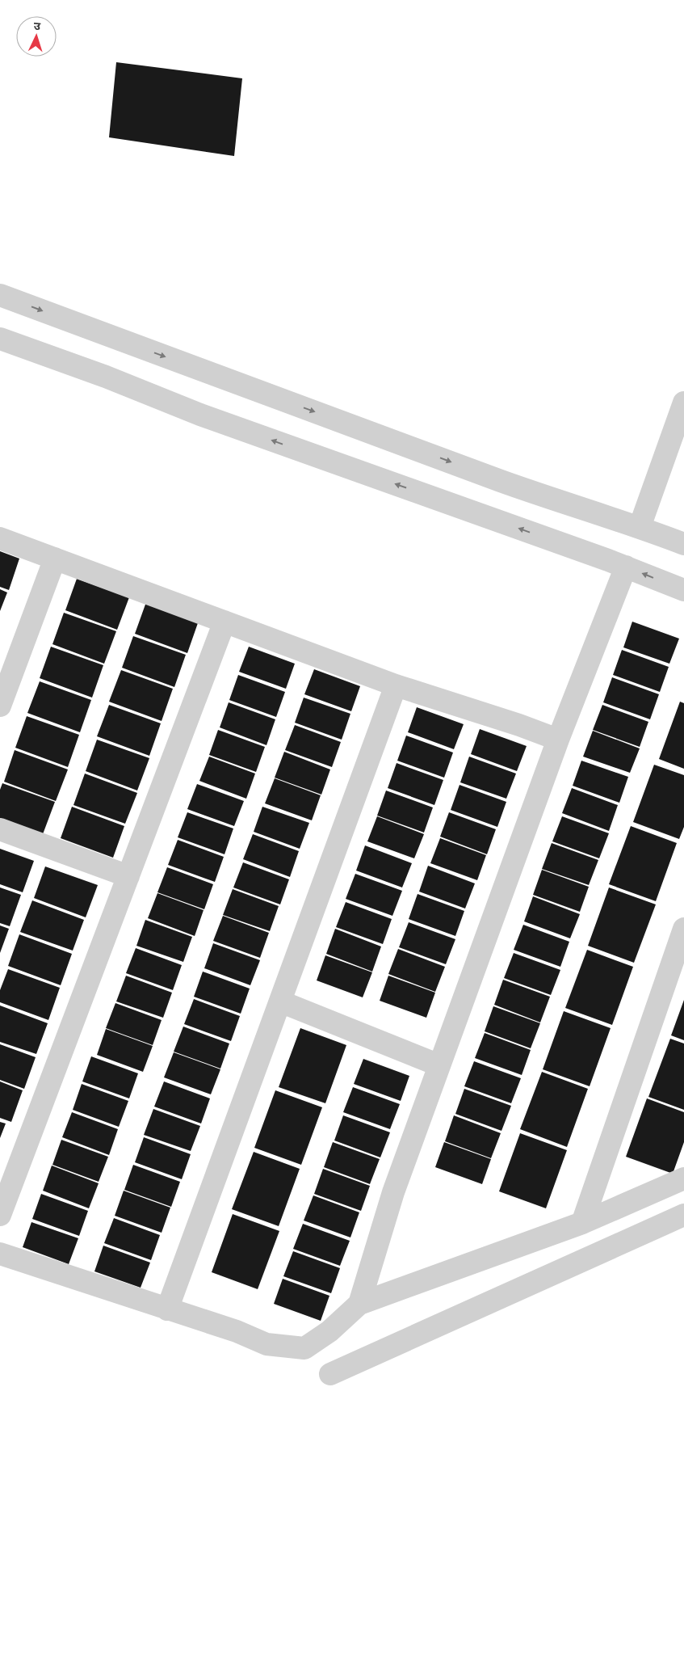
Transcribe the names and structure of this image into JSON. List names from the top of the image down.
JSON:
{
  "north": "top"
}
